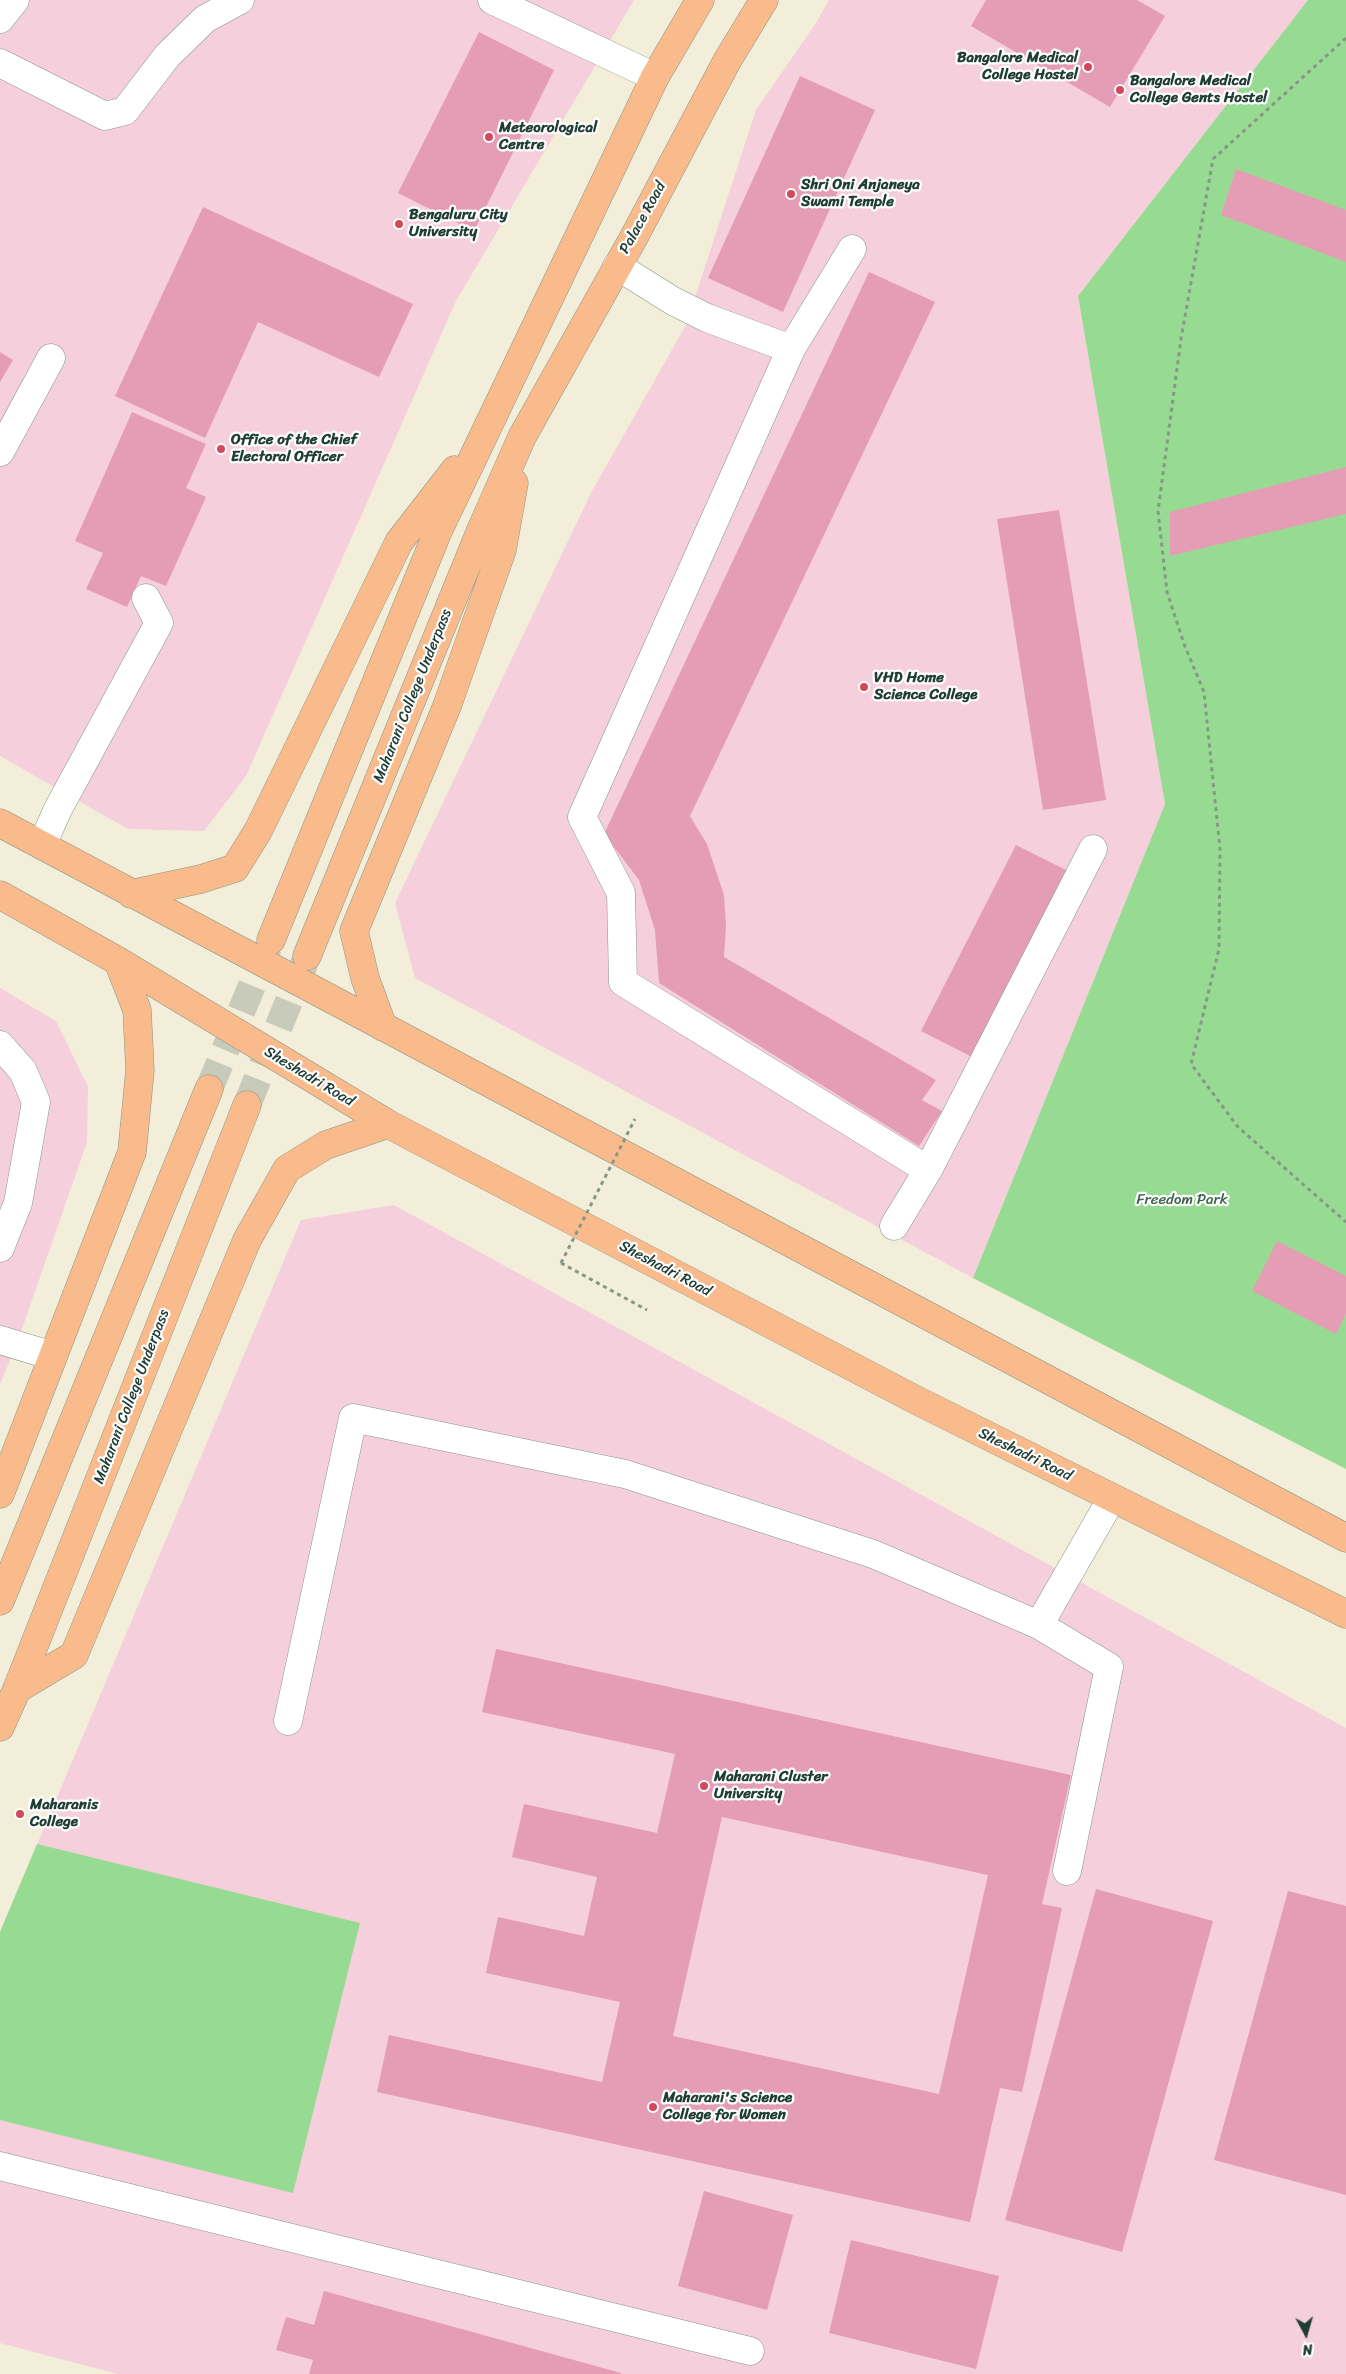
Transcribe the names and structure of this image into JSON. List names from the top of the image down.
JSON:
{
  "streets": {
    "main road": ["Palace Road", "Maharani College Underpass", "Sheshadri Road"]
  },
  "crossings": [
    ["Palace Road", "Maharani College Underpass"]
  ],
  "parks": ["Freedom Park"],
  "places": [
    "Bangalore Medical College Hostel",
    "Bangalore Medical College Gents Hostel",
    "Meteorological Centre",
    "Shri Oni Anjaneya Swami Temple",
    "Bengaluru City University",
    "Office of the Chief Electoral Officer",
    "VHD Home Science College",
    "Maharani Cluster University",
    "Maharanis College",
    "Maharani's Science College for Women"
  ],
  "north": "bottom"
}
